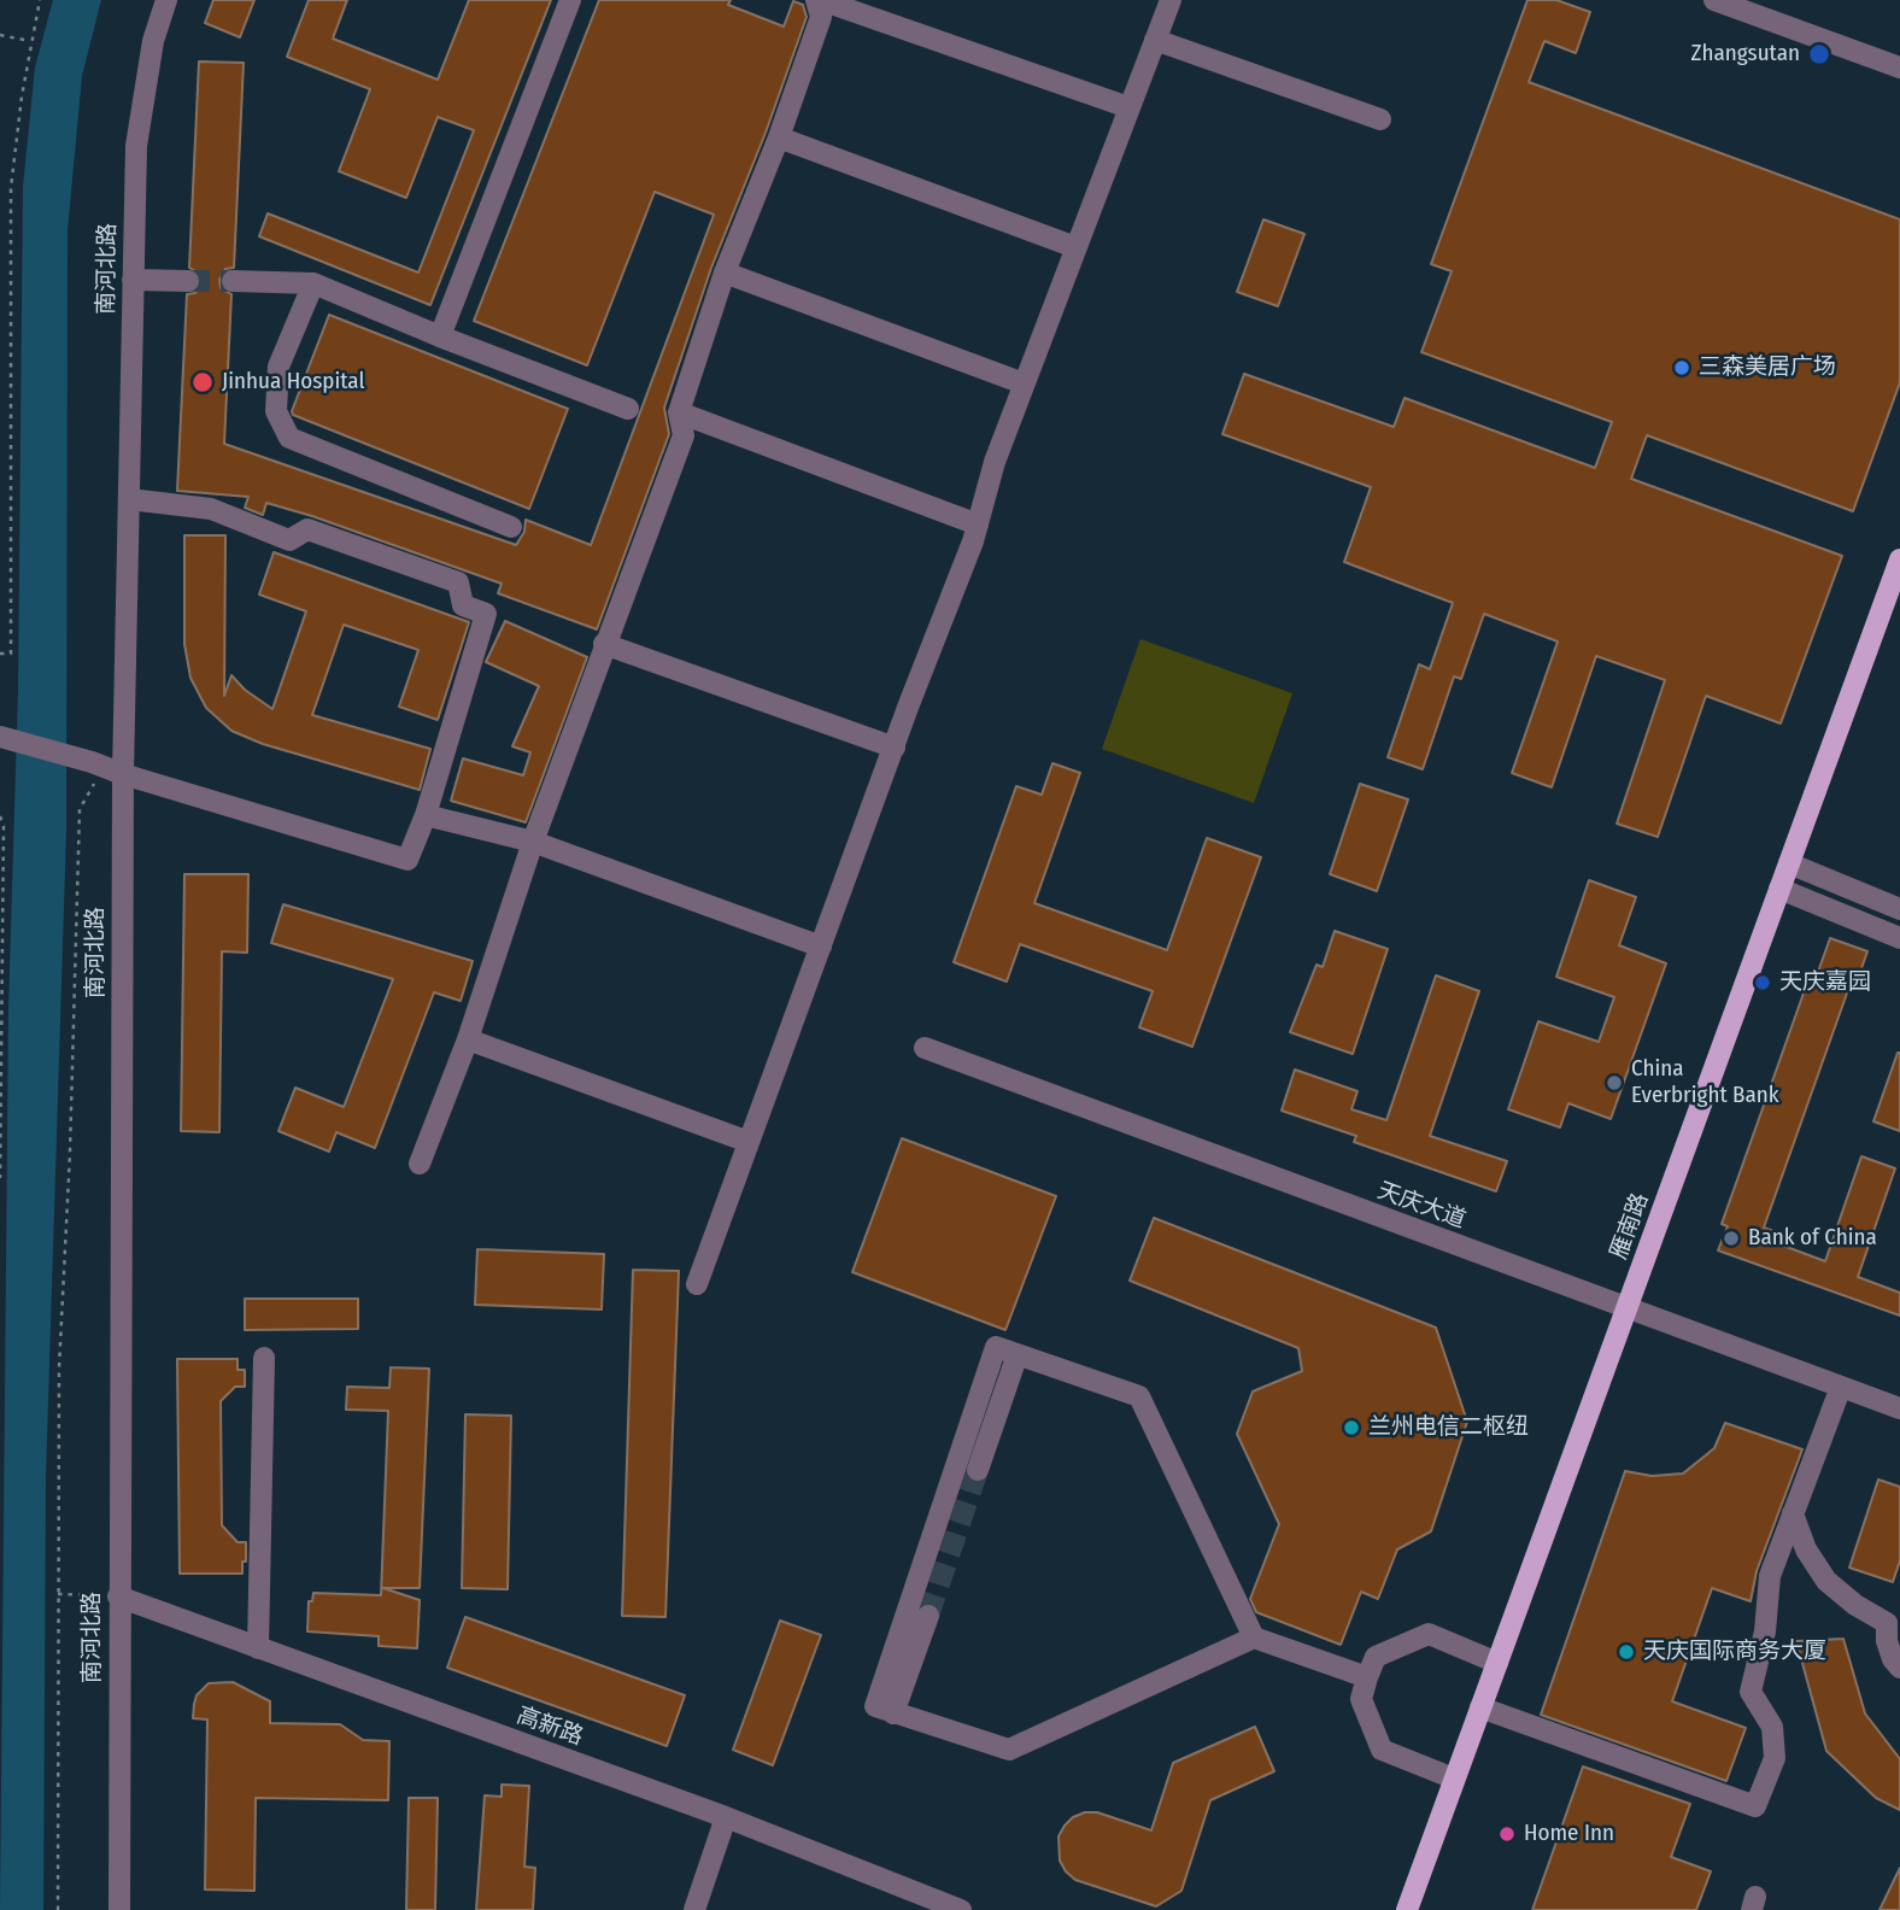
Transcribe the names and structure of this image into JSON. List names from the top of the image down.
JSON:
{
  "streets": {
    "main road": ["雁南路"],
    "street": ["南河北路", "天庆大道", "高新路"]
  },
  "crossings": [
    ["南河北路", "高新路"],
    ["天庆大道", "雁南路"]
  ],
  "places": [
    "Zhangsutan",
    "三森美居广场",
    "Jinhua Hospital",
    "天庆嘉园",
    "China Everbright Bank",
    "Bank of China",
    "兰州电信二枢纽",
    "天庆国际商务大厦",
    "Home Inn"
  ]
}
